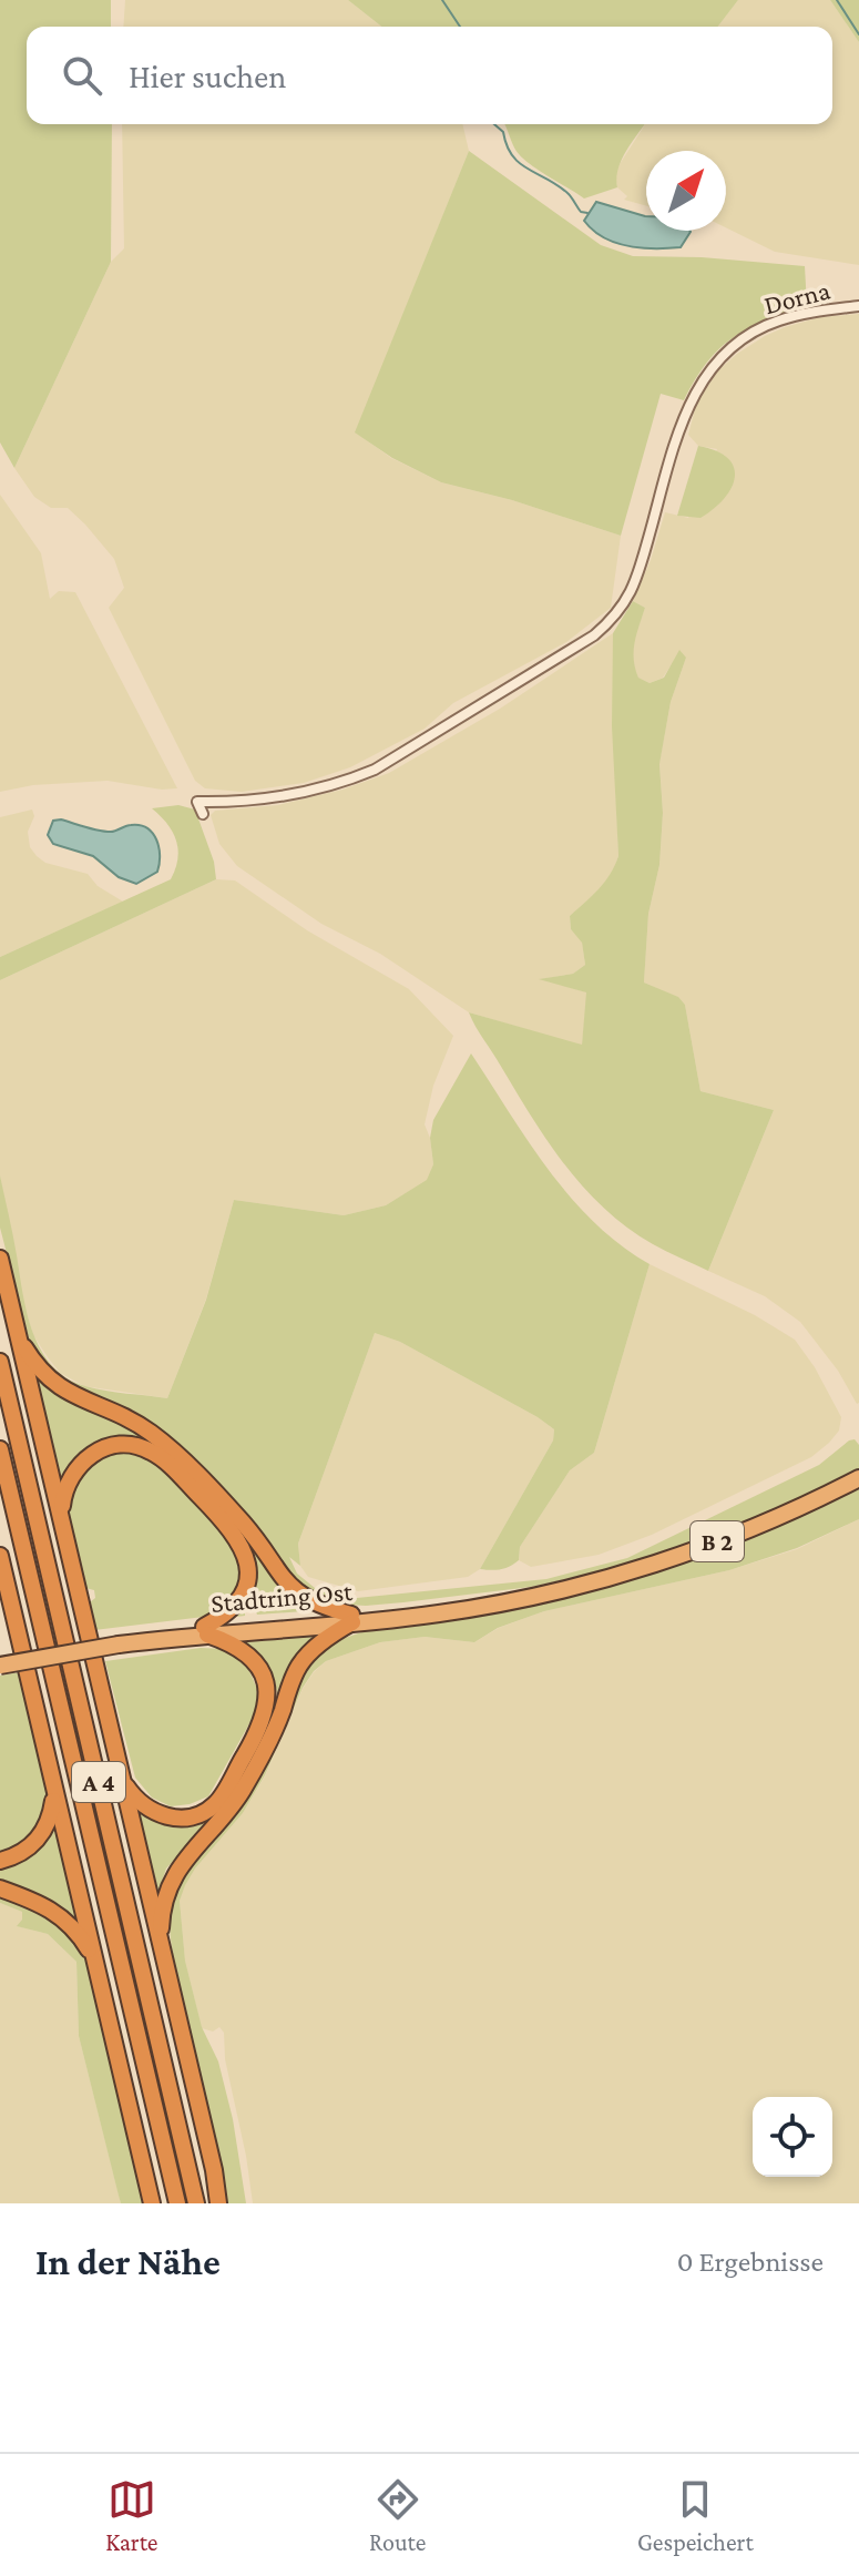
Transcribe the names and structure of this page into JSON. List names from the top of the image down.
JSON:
{
  "streets": {
    "highway": ["B 2", "Stadtring Ost", "A 4"],
    "street": ["Dorna"]
  },
  "crossings": [
    ["B 2", "Stadtring Ost"]
  ],
  "north": "top right",
  "page": {
    "search": "Hier suchen",
    "heading": ["In der Nähe", "0 Ergebnisse"],
    "nav": ["Karte", "Route", "Gespeichert"]
  }
}
